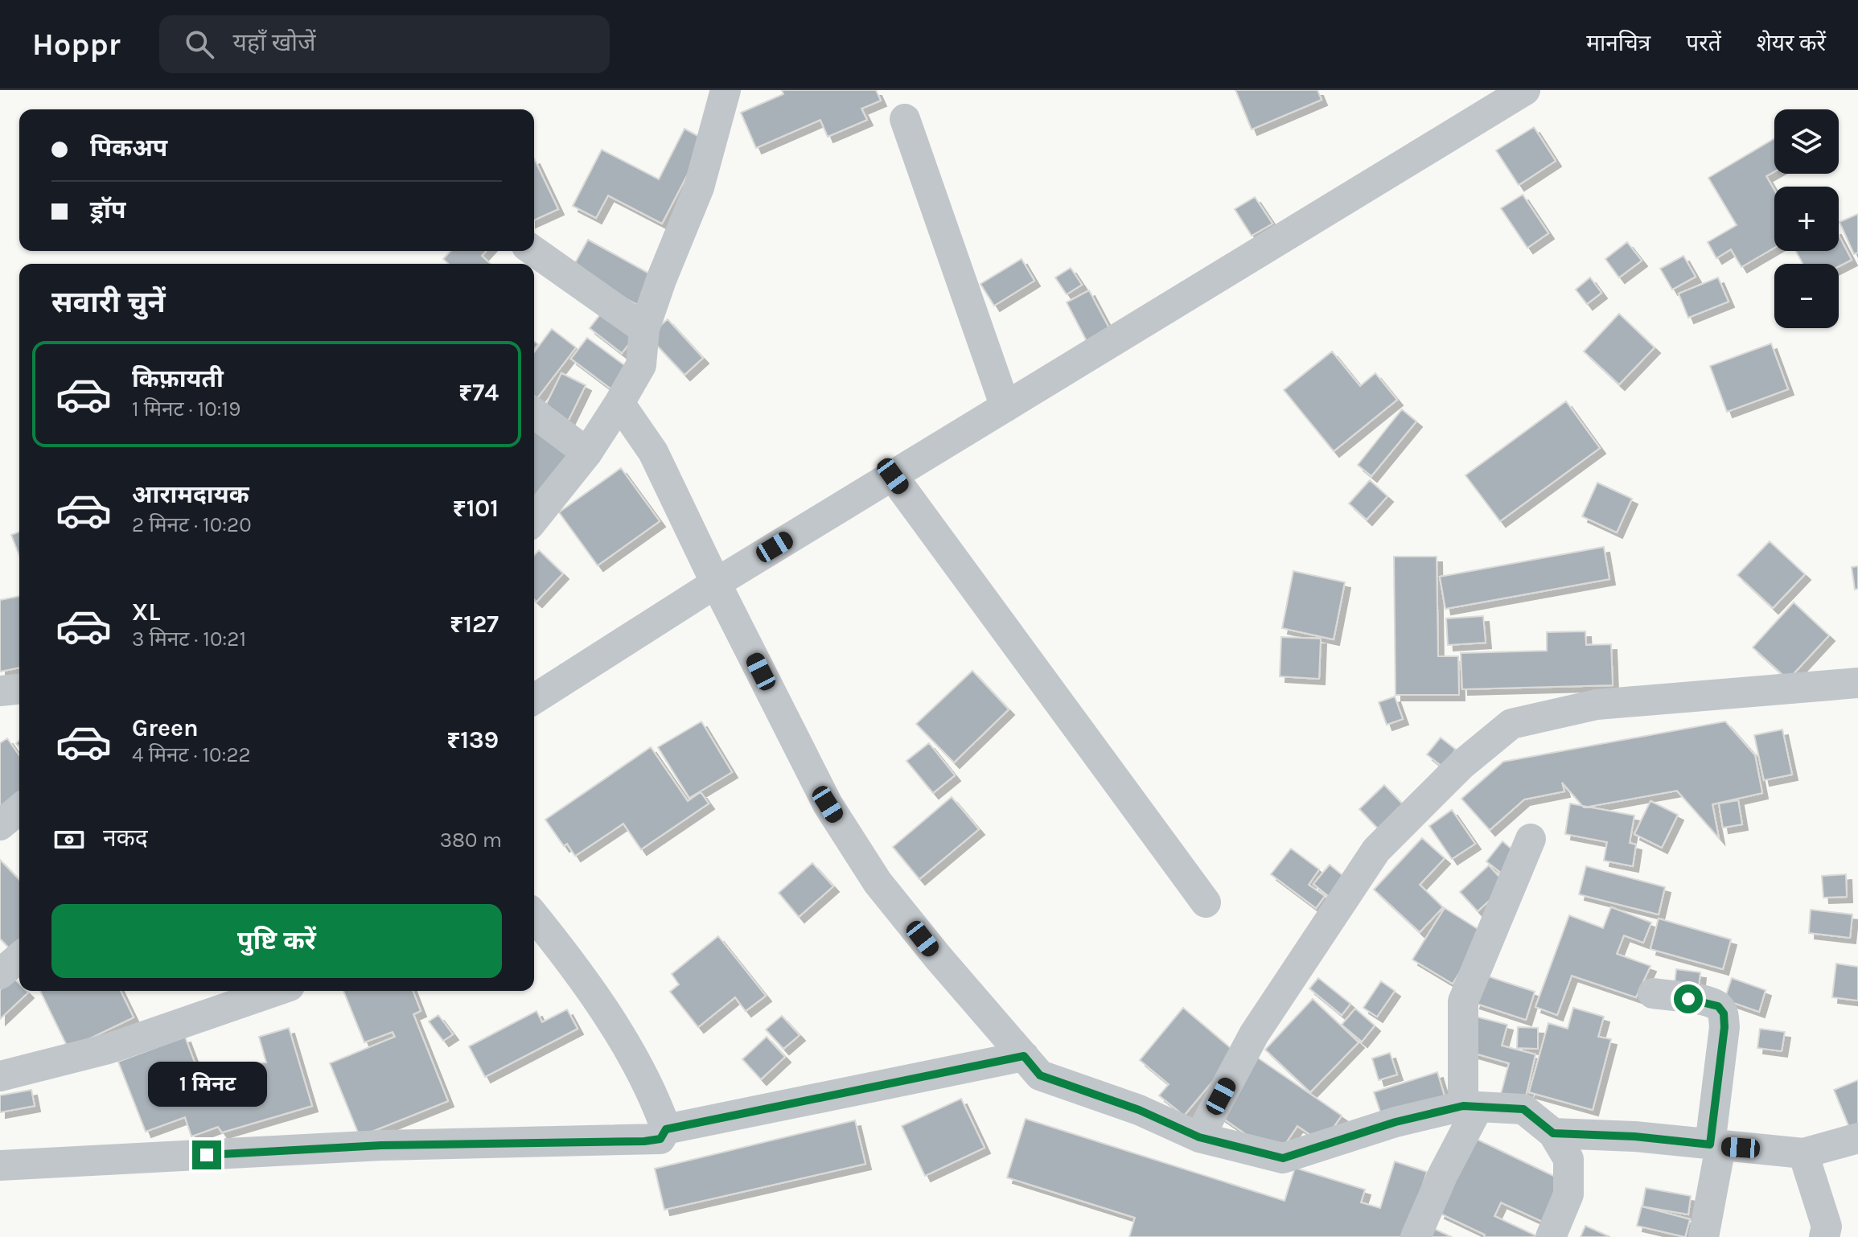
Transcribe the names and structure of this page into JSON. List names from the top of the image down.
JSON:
{
  "page": {
    "header": "Hoppr",
    "search": "यहाँ खोजें",
    "nav": ["मानचित्र", "परतें", "शेयर करें"],
    "map_buttons": ["+", "−"],
    "banner": ["पिकअप", "ड्रॉप"],
    "heading": "सवारी चुनें",
    "list": [
      {
        "name": "किफ़ायती",
        "note": "1 मिनट · 10:19",
        "value": "₹74"
      },
      {
        "name": "आरामदायक",
        "note": "2 मिनट · 10:20",
        "value": "₹101"
      },
      {
        "name": "XL",
        "note": "3 मिनट · 10:21",
        "value": "₹127"
      },
      {
        "name": "Green",
        "note": "4 मिनट · 10:22",
        "value": "₹139"
      }
    ],
    "pay": ["नकद", "380 m"],
    "buttons": "पुष्टि करें",
    "bubble": "1 मिनट"
  }
}
